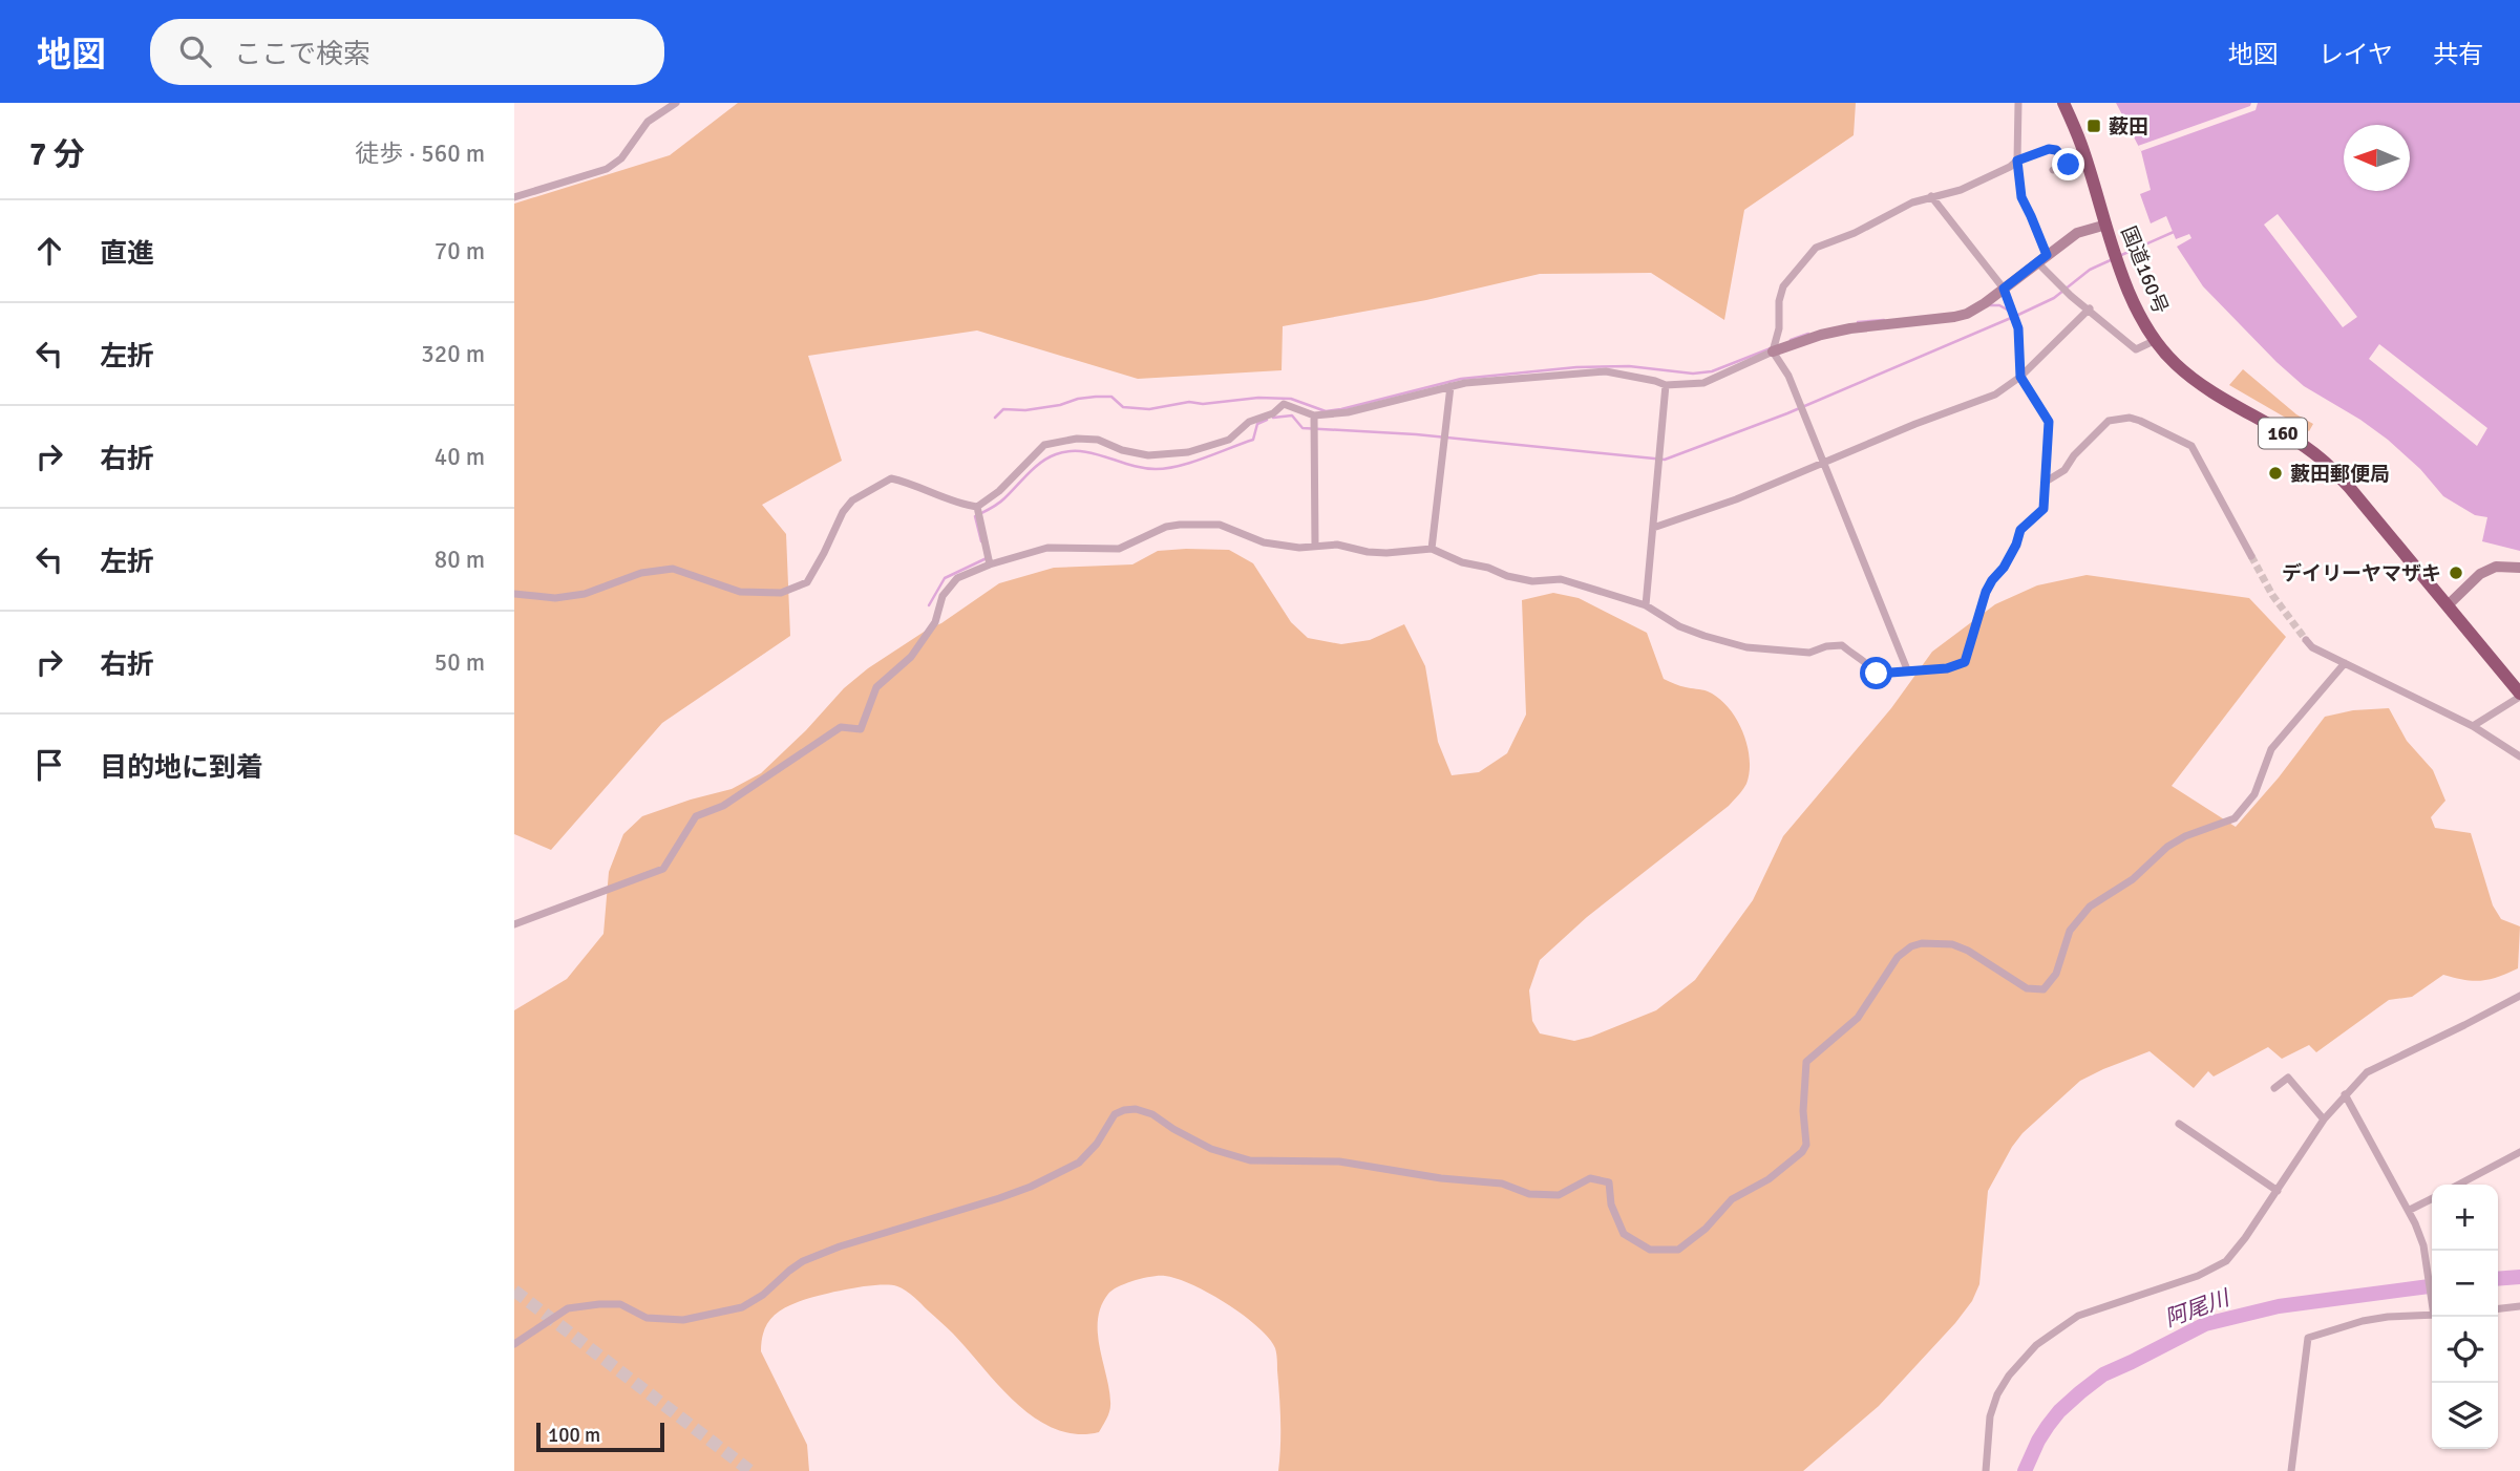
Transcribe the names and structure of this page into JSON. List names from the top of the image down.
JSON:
{
  "streets": {
    "highway": ["国道160号", "160"]
  },
  "water": ["阿尾川"],
  "places": {
    "transit": ["薮田"],
    "other": ["藪田郵便局", "デイリーヤマザキ"]
  },
  "scale_bar": "100 m",
  "north": "left",
  "page": {
    "header": "地図",
    "search": "ここで検索",
    "nav": ["地図", "レイヤ", "共有"],
    "heading": ["7 分", "徒歩 · 560 m"],
    "list": [
      ["直進", "70 m"],
      ["左折", "320 m"],
      ["右折", "40 m"],
      ["左折", "80 m"],
      ["右折", "50 m"],
      "目的地に到着"
    ],
    "map_buttons": ["+", "−"],
    "scale": "100 m"
  }
}
